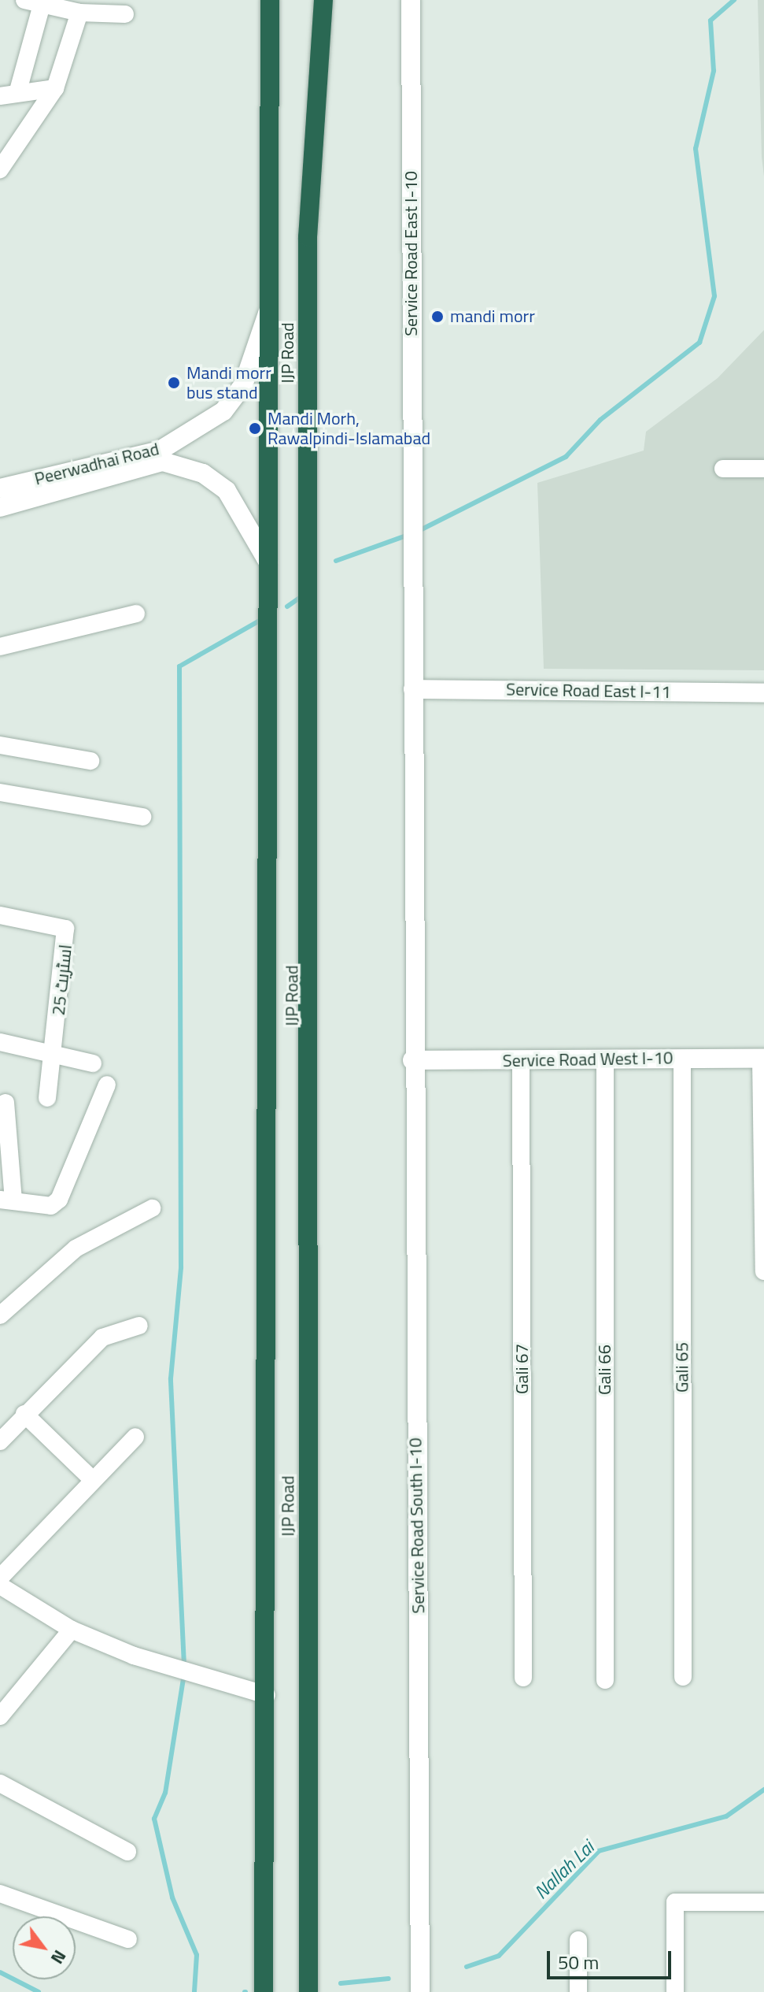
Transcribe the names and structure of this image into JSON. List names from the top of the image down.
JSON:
{
  "streets": {
    "highway": ["IJP Road"],
    "main road": [
      "Service Road East I-10",
      "Peerwadhai Road",
      "Service Road East I-11",
      "Service Road West I-10",
      "Service Road South I-10"
    ],
    "street": [
      "اسٹریٹ 25",
      "Gali 65",
      "Gali 67",
      "Gali 66"
    ]
  },
  "crossings": [
    ["Service Road East I-10", "Service Road East I-11"],
    ["Service Road East I-10", "Service Road South I-10"],
    ["IJP Road", "Peerwadhai Road"],
    ["Service Road East I-11", "Service Road South I-10"],
    ["Service Road West I-10", "Gali 65"],
    ["Service Road West I-10", "Gali 67"],
    ["Service Road West I-10", "Gali 66"],
    ["Service Road West I-10", "Service Road South I-10"]
  ],
  "water": ["Nallah Lai"],
  "places": ["mandi morr", "Mandi morr bus stand", "Mandi Morh, Rawalpindi-Islamabad"],
  "scale_bar": "50 m",
  "north": "bottom right"
}
